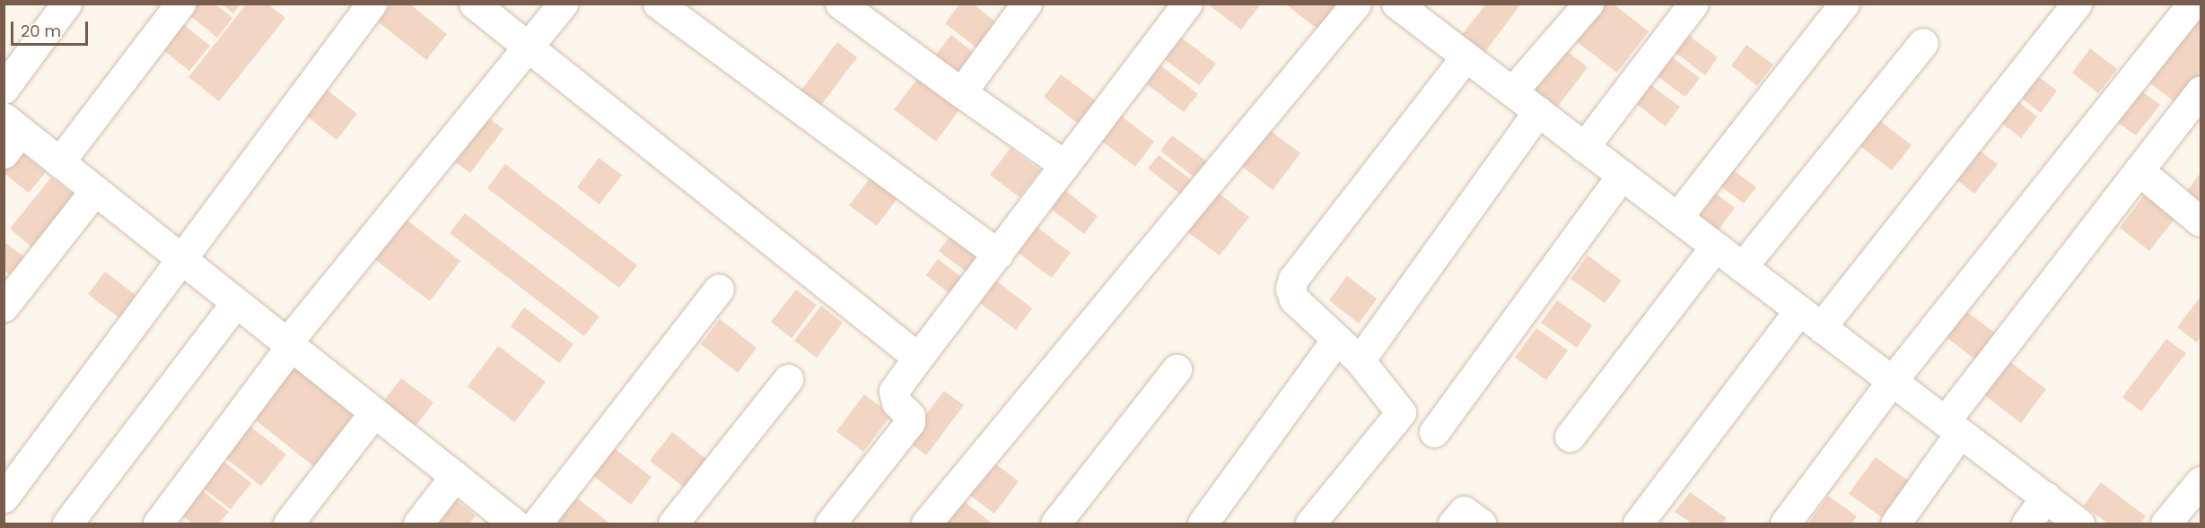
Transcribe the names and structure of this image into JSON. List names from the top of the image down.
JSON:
{
  "scale_bar": "20 m"
}
